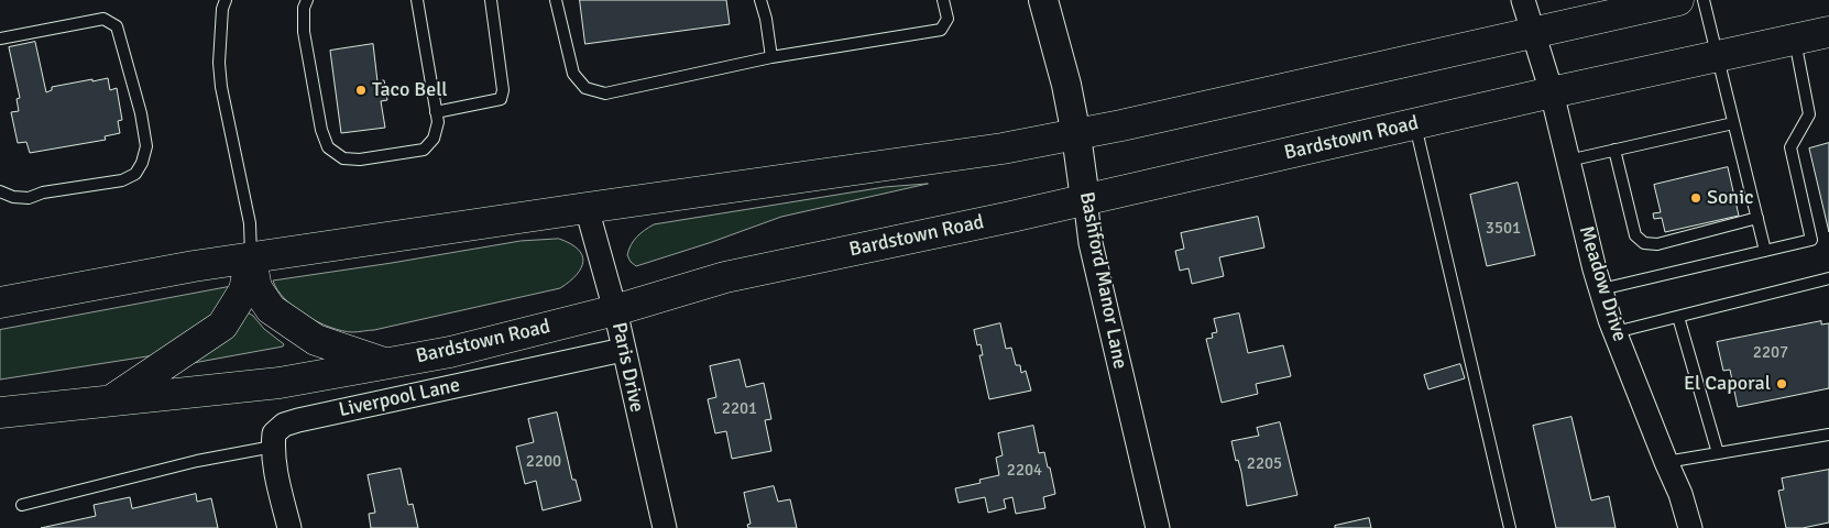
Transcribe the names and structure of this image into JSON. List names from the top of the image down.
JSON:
{
  "streets": {
    "main road": ["Bardstown Road"],
    "street": [
      "Bashford Manor Lane",
      "Meadow Drive",
      "Paris Drive",
      "Liverpool Lane"
    ]
  },
  "crossings": [
    ["Bardstown Road", "Bashford Manor Lane"],
    ["Bardstown Road", "Meadow Drive"],
    ["Bardstown Road", "Paris Drive"],
    ["Paris Drive", "Liverpool Lane"]
  ],
  "places": ["Taco Bell", "Sonic", "El Caporal"],
  "house_numbers": [
    "3501",
    "2207",
    "2201",
    "2200",
    "2205",
    "2204"
  ]
}
